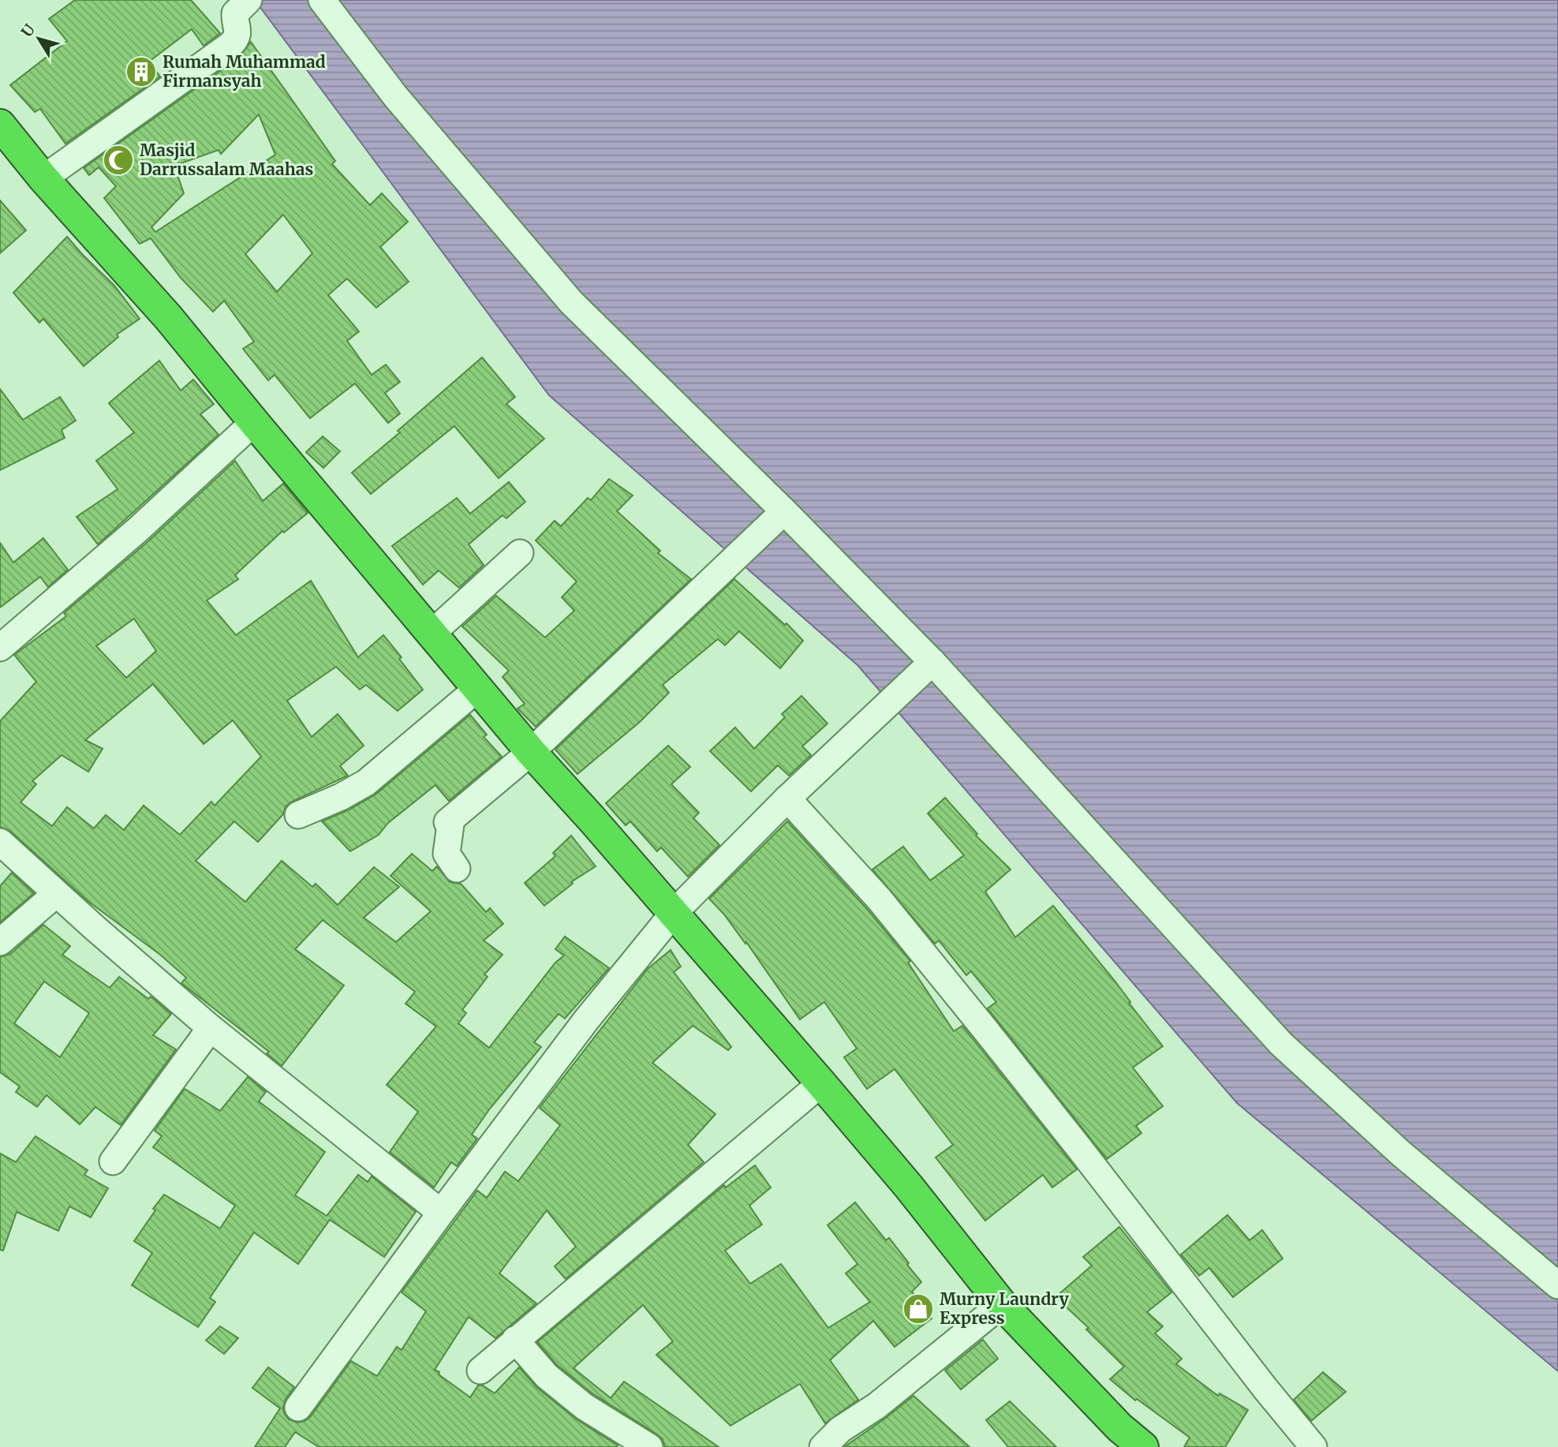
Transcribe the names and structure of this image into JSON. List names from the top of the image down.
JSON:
{
  "places": {
    "building": ["Rumah Muhammad Firmansyah"],
    "mosque": ["Masjid Darrussalam Maahas"],
    "shop": ["Murny Laundry Express"]
  },
  "north": "top left"
}
